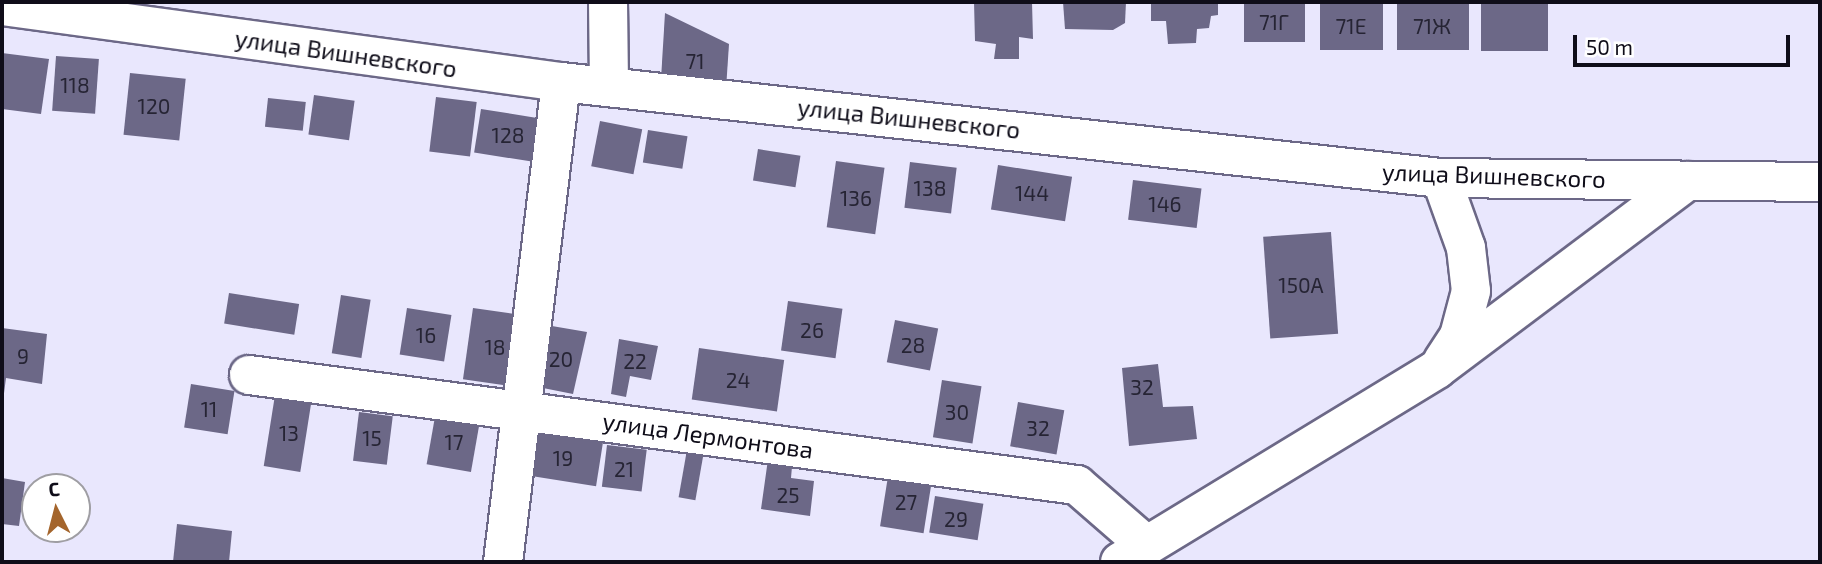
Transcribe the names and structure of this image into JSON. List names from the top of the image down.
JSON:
{
  "streets": {
    "street": ["улица Вишневского", "улица Лермонтова"]
  },
  "house_numbers": [
    "71Г",
    "71Е",
    "71Ж",
    "71",
    "118",
    "120",
    "128",
    "138",
    "144",
    "136",
    "146",
    "150А",
    "26",
    "16",
    "28",
    "18",
    "9",
    "20",
    "22",
    "24",
    "32",
    "11",
    "30",
    "32",
    "13",
    "15",
    "17",
    "19",
    "21",
    "25",
    "27",
    "29"
  ],
  "scale_bar": "50 m",
  "north": "top"
}
